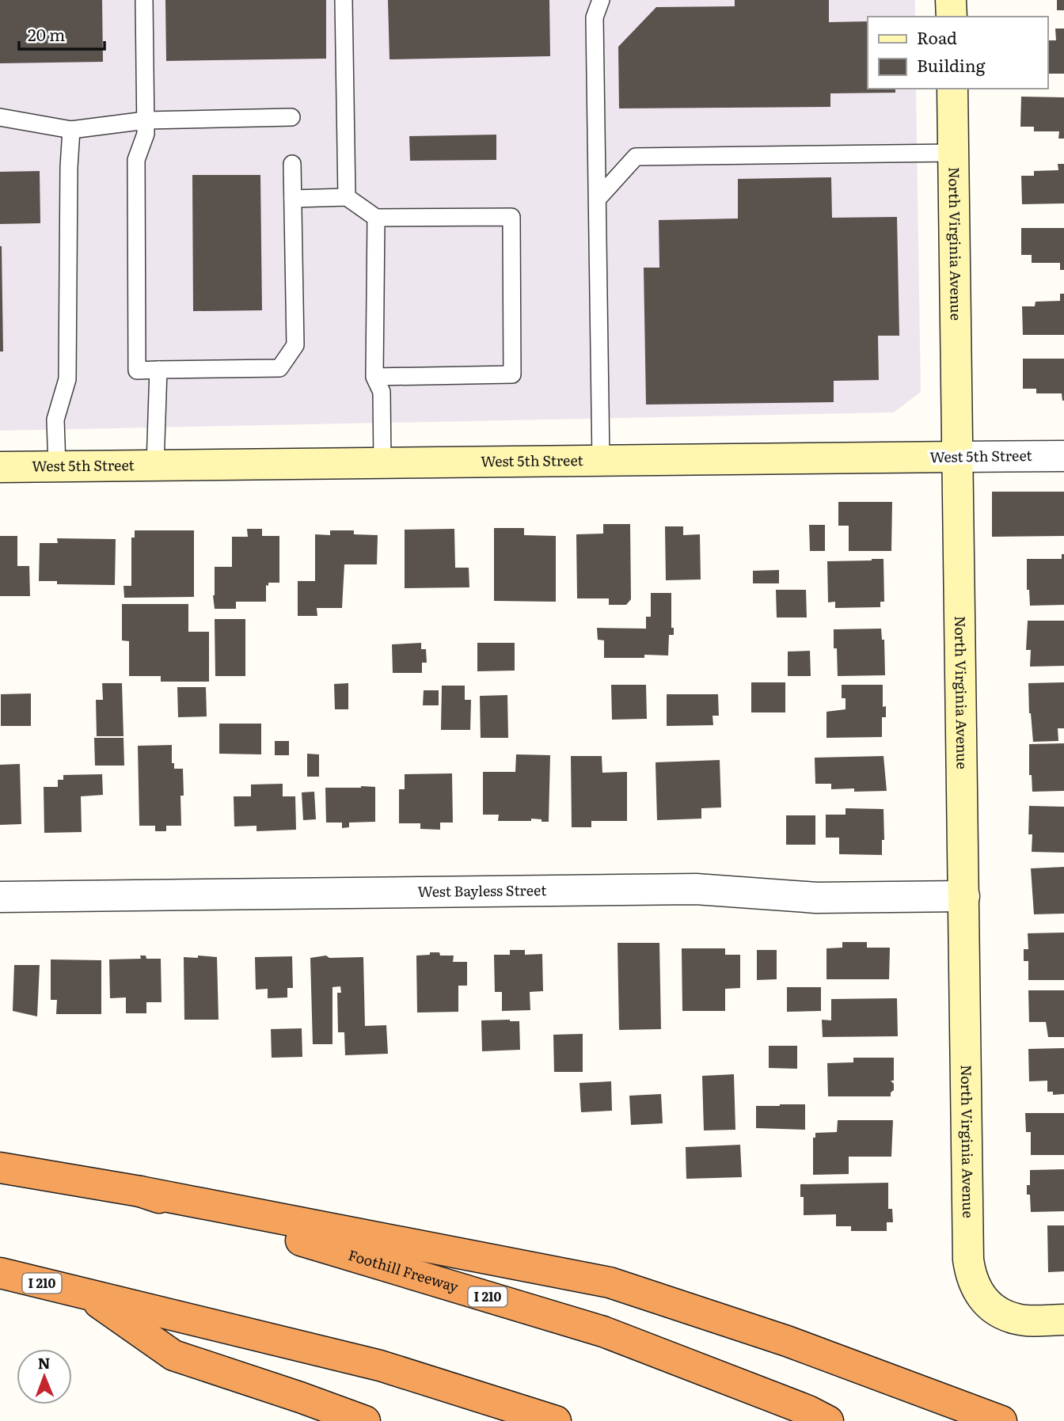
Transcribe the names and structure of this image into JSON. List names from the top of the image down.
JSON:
{
  "streets": {
    "highway": ["Foothill Freeway", "I 210"],
    "street": ["North Virginia Avenue", "West 5th Street", "West Bayless Street"]
  },
  "crossings": [
    ["North Virginia Avenue", "West 5th Street"],
    ["North Virginia Avenue", "West Bayless Street"]
  ],
  "legend": ["Road", "Building"],
  "scale_bar": "20 m",
  "north": "top"
}
